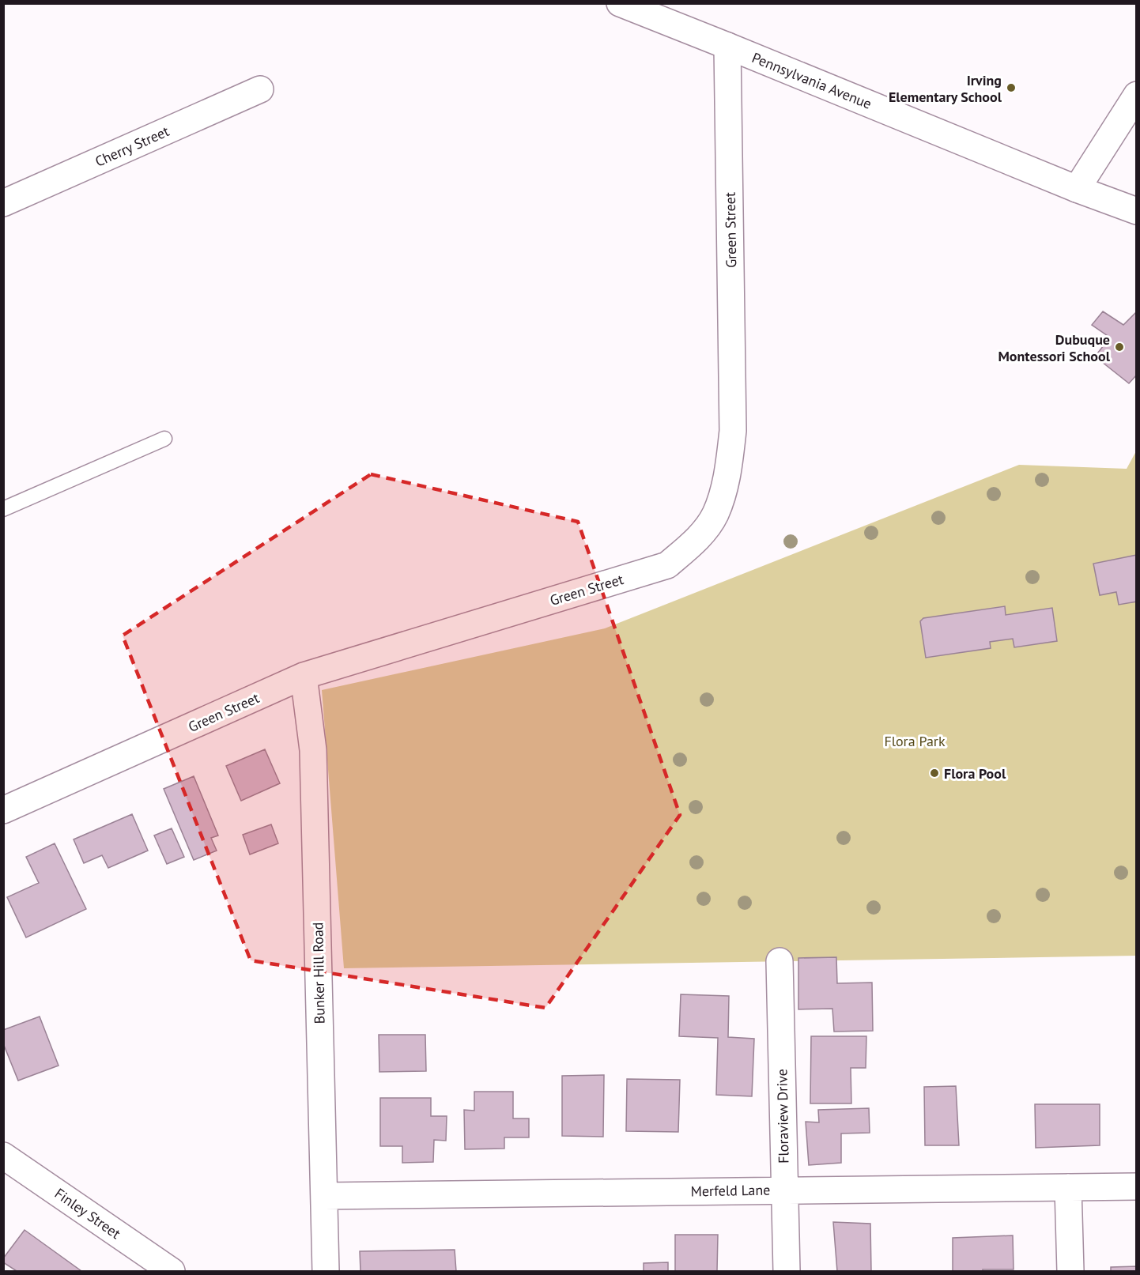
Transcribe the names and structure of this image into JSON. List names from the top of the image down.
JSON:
{
  "streets": {
    "street": [
      "Pennsylvania Avenue",
      "Cherry Street",
      "Green Street",
      "Bunker Hill Road",
      "Floraview Drive",
      "Merfeld Lane",
      "Finley Street"
    ]
  },
  "crossings": [
    ["Pennsylvania Avenue", "Green Street"],
    ["Green Street", "Bunker Hill Road"],
    ["Bunker Hill Road", "Merfeld Lane"],
    ["Floraview Drive", "Merfeld Lane"]
  ],
  "parks": ["Flora Park"],
  "places": ["Irving Elementary School", "Dubuque Montessori School", "Flora Pool"]
}
